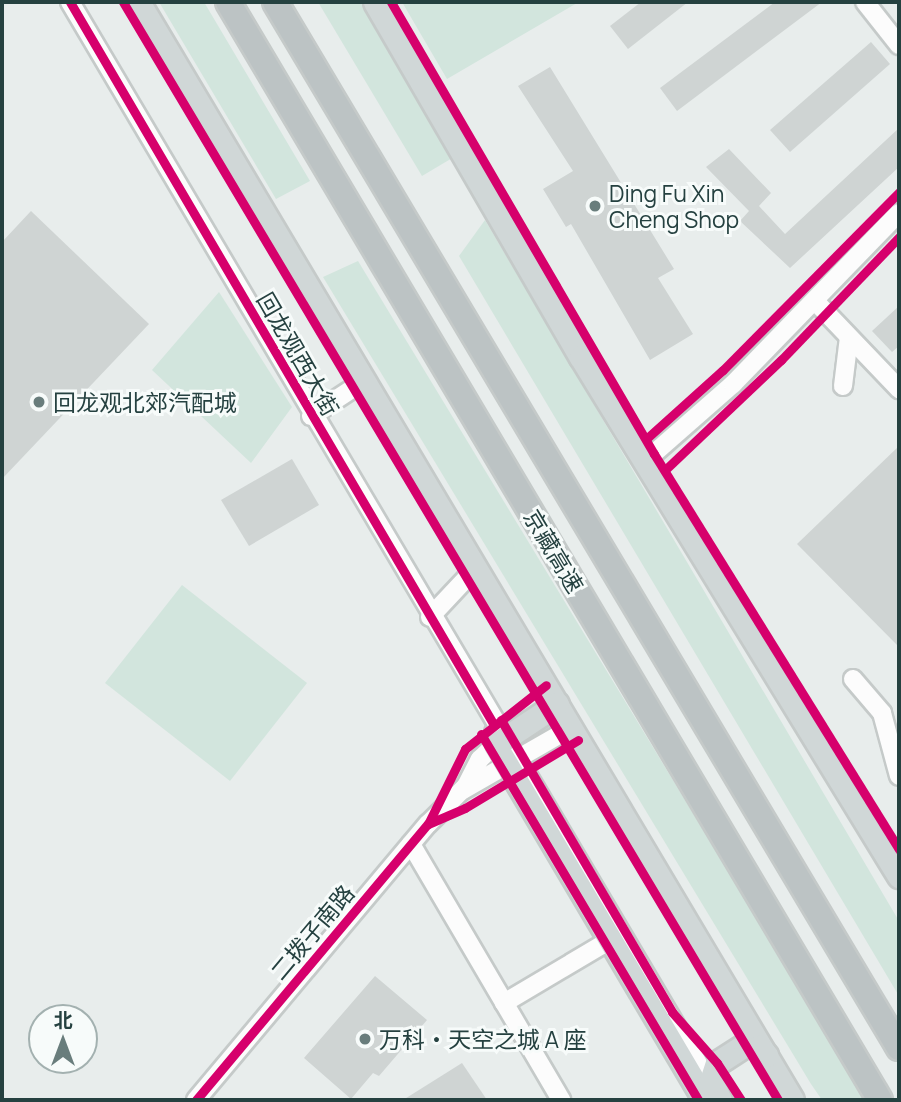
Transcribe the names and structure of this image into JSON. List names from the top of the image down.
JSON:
{
  "streets": {
    "highway": ["京藏高速"],
    "main road": ["回龙观西大街", "二拨子南路"]
  },
  "crossings": [
    ["回龙观西大街", "二拨子南路"]
  ],
  "places": ["Ding Fu Xin Cheng Shop", "回龙观北郊汽配城", "万科・天空之城 A 座"],
  "north": "top"
}
